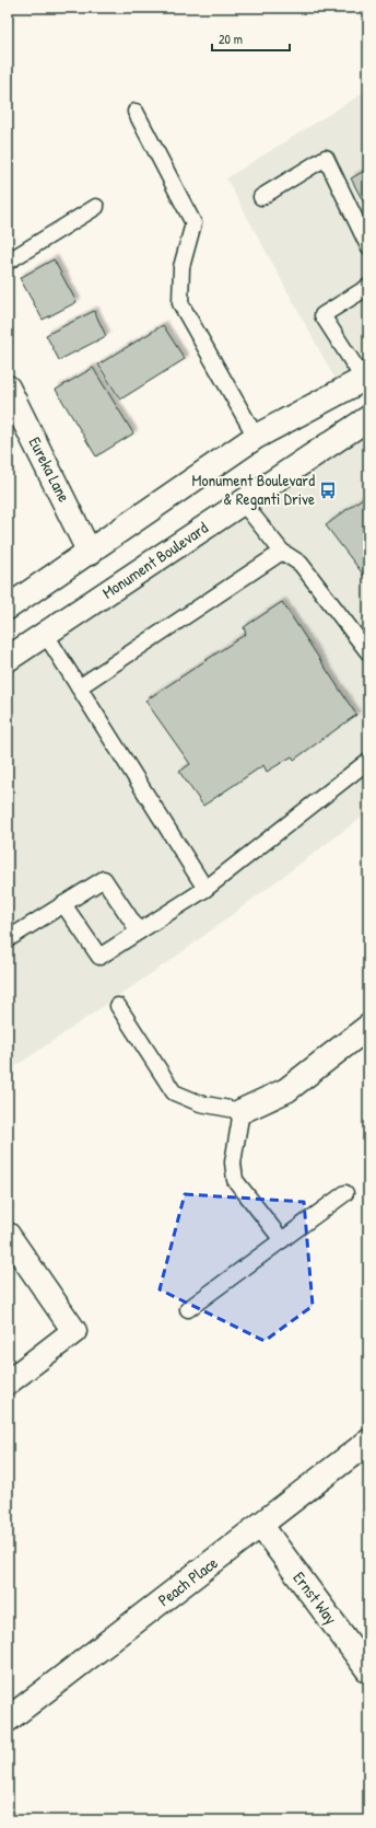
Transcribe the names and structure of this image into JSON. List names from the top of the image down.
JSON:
{
  "streets": {
    "street": [
      "Eureka Lane",
      "Monument Boulevard",
      "Peach Place",
      "Ernst Way"
    ]
  },
  "crossings": [
    ["Peach Place", "Ernst Way"]
  ],
  "places": {
    "bus stop": ["Monument Boulevard & Reganti Drive"]
  },
  "scale_bar": "20 m"
}
